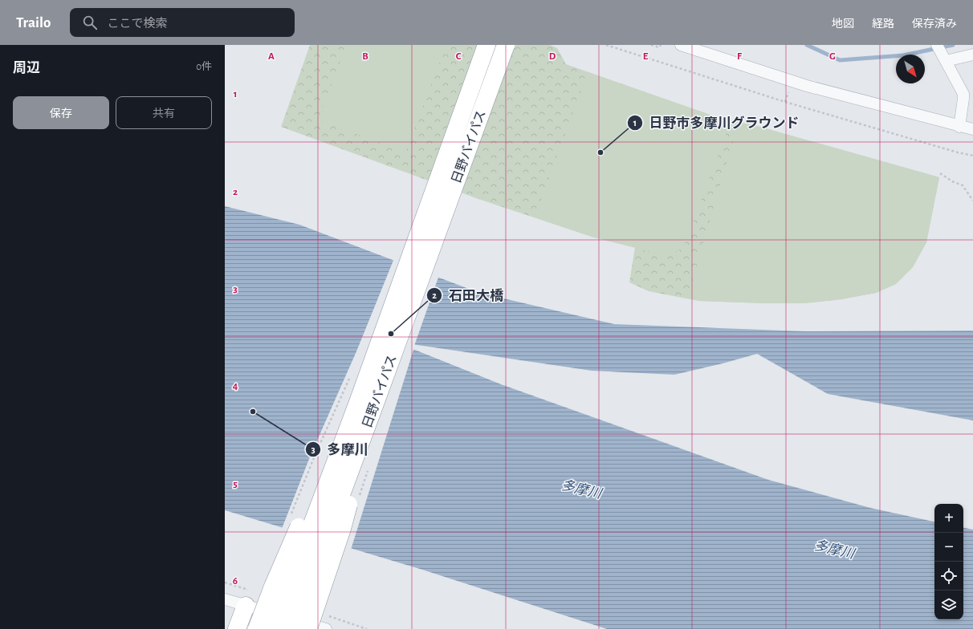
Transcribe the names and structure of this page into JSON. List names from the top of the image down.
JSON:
{
  "streets": {
    "highway": ["日野バイパス"]
  },
  "water": ["多摩川"],
  "places": ["日野市多摩川グラウンド", "石田大橋", "多摩川"],
  "north": "bottom right",
  "page": {
    "header": "Trailo",
    "search": "ここで検索",
    "nav": ["地図", "経路", "保存済み"],
    "heading": ["周辺", "0件"],
    "buttons": ["保存", "共有"],
    "map_buttons": ["+", "−"]
  },
  "grid": {
    "columns": [
      "A",
      "B",
      "C",
      "D",
      "E",
      "F",
      "G"
    ],
    "rows": [
      "1",
      "2",
      "3",
      "4",
      "5",
      "6"
    ]
  }
}
